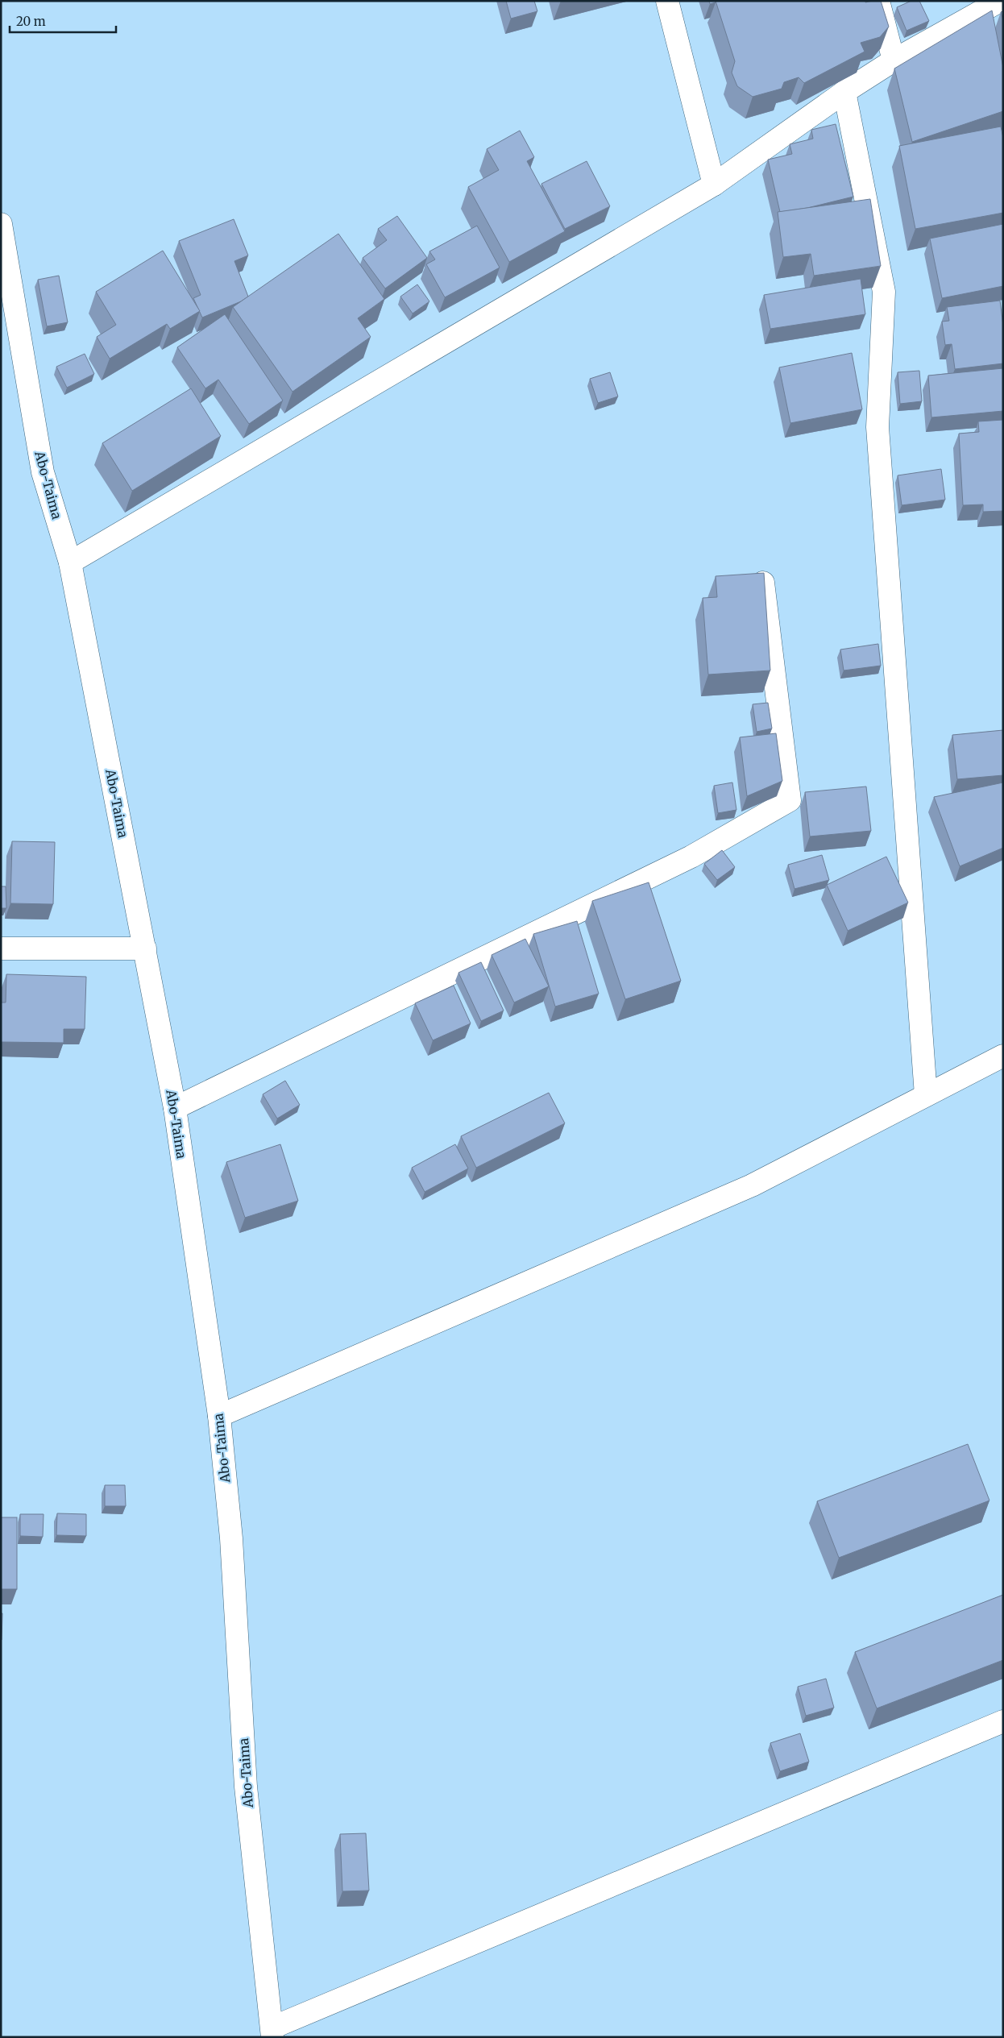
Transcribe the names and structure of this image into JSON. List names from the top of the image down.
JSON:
{
  "streets": {
    "street": ["Abo-Taima"]
  },
  "scale_bar": "20 m"
}
